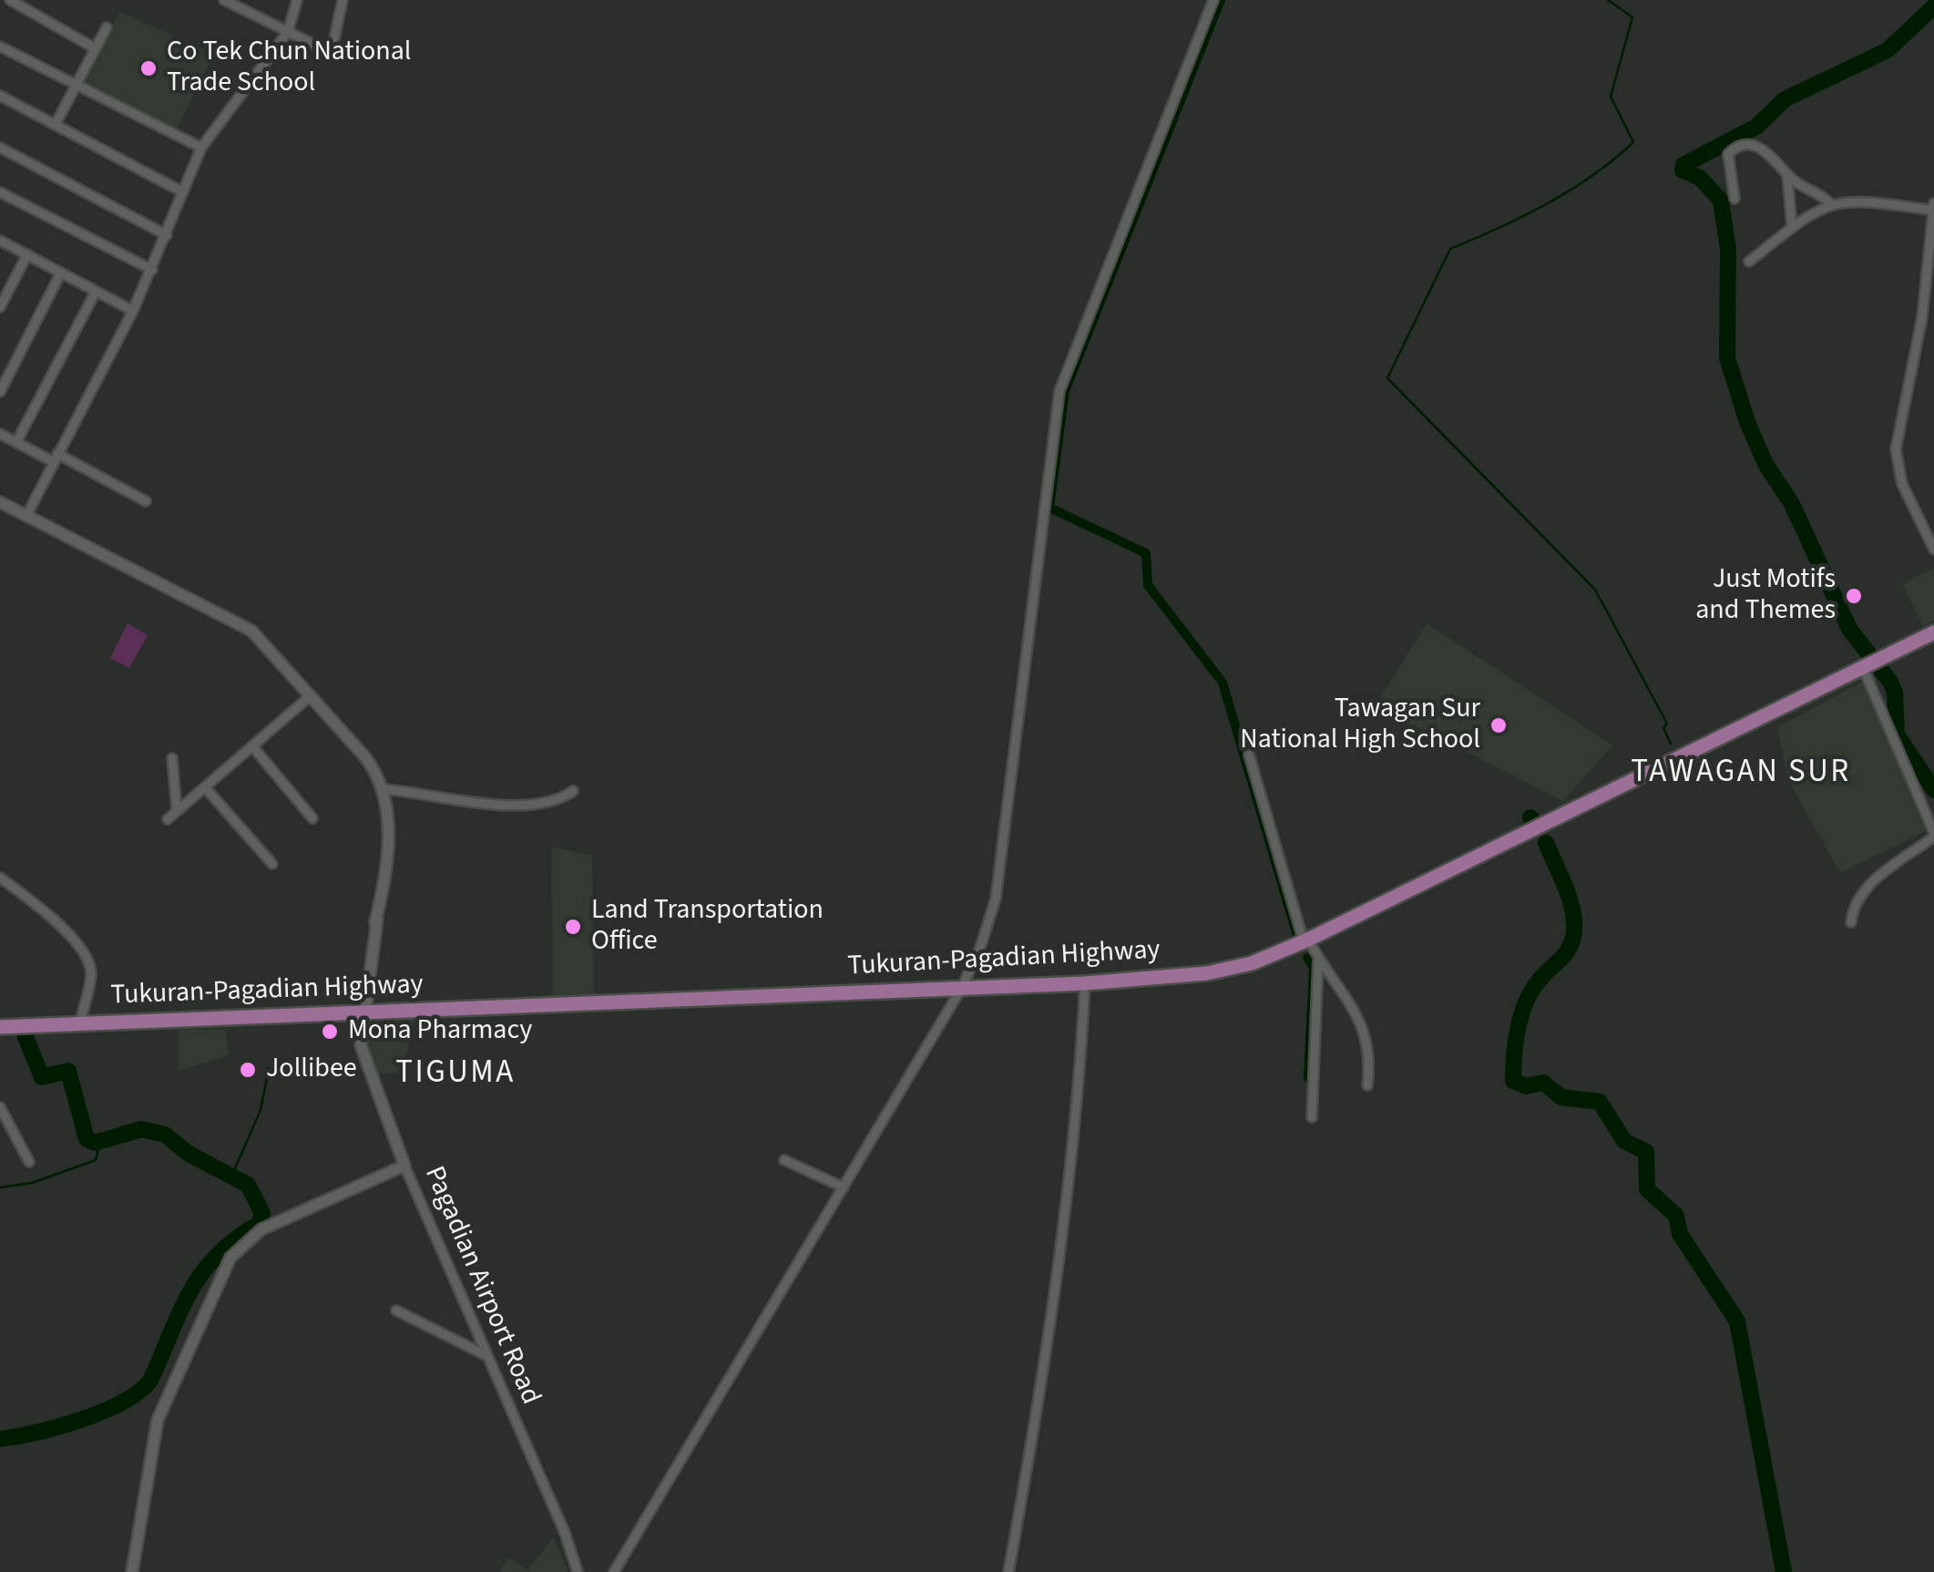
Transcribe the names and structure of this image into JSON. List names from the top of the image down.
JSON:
{
  "streets": {
    "highway": ["Tukuran-Pagadian Highway"],
    "street": ["Pagadian Airport Road"]
  },
  "crossings": [
    ["Tukuran-Pagadian Highway", "Pagadian Airport Road"]
  ],
  "districts": ["TAWAGAN SUR", "TIGUMA"],
  "places": [
    "Co Tek Chun National Trade School",
    "Just Motifs and Themes",
    "Tawagan Sur National High School",
    "Land Transportation Office",
    "Mona Pharmacy",
    "Jollibee"
  ]
}
